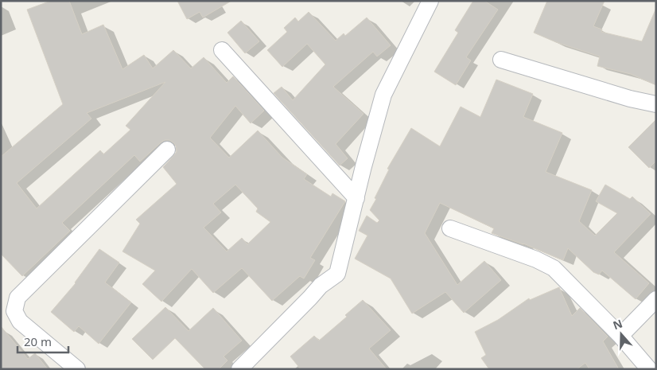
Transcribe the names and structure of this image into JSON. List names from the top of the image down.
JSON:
{
  "scale_bar": "20 m",
  "north": "top"
}
